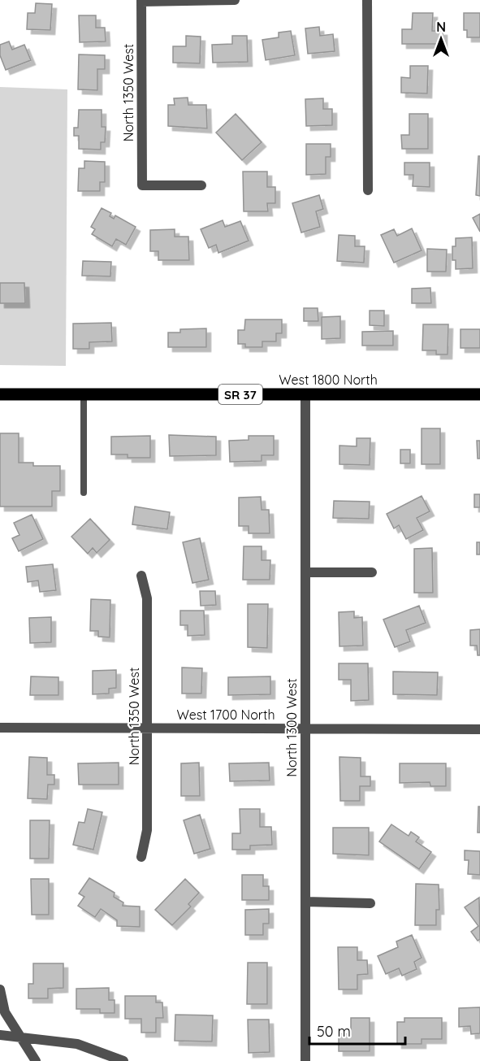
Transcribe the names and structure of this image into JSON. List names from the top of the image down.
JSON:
{
  "streets": {
    "main road": ["West 1800 North", "SR 37"],
    "street": ["North 1350 West", "West 1700 North", "North 1300 West"]
  },
  "crossings": [
    ["North 1350 West", "West 1700 North"],
    ["West 1800 North", "North 1300 West"],
    ["West 1700 North", "North 1300 West"]
  ],
  "scale_bar": "50 m",
  "north": "top"
}
